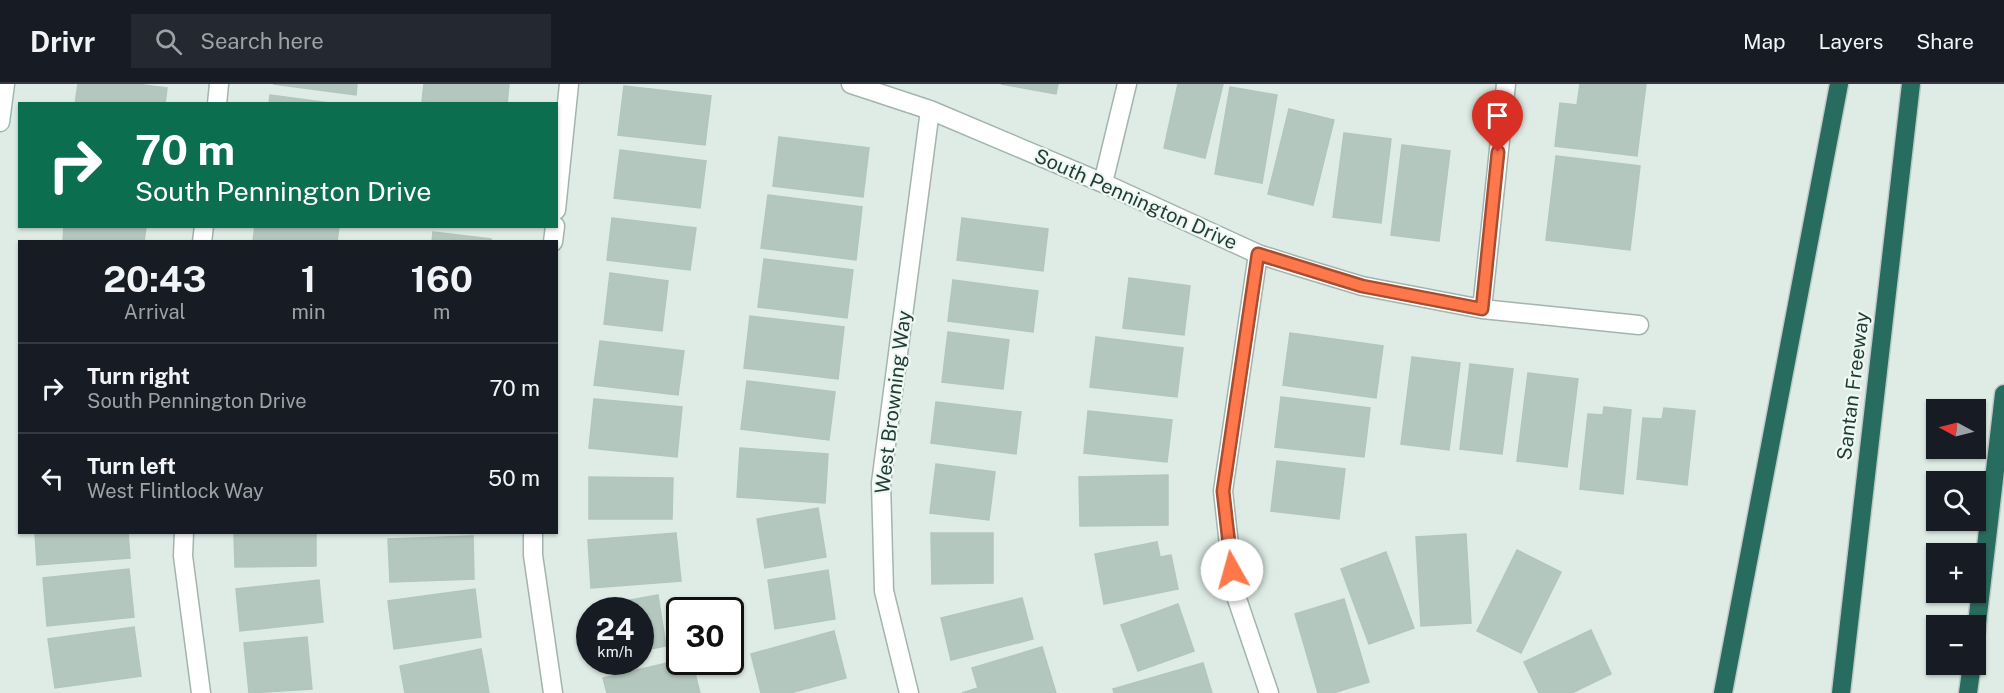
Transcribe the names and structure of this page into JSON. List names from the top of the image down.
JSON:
{
  "streets": {
    "highway": ["Santan Freeway"],
    "street": ["South Pennington Drive", "West Browning Way"]
  },
  "crossings": [
    ["South Pennington Drive", "West Browning Way"]
  ],
  "north": "left",
  "page": {
    "header": "Drivr",
    "search": "Search here",
    "nav": ["Map", "Layers", "Share"],
    "turn": ["70 m", "South Pennington Drive"],
    "eta": [
      "20:43",
      "Arrival",
      "1",
      "min",
      "160",
      "m"
    ],
    "list": [
      {
        "name": "Turn right",
        "note": "South Pennington Drive",
        "value": "70 m"
      },
      {
        "name": "Turn left",
        "note": "West Flintlock Way",
        "value": "50 m"
      }
    ],
    "map_buttons": ["+", "−"],
    "speed": "24 km/h",
    "limit": "30"
  }
}
